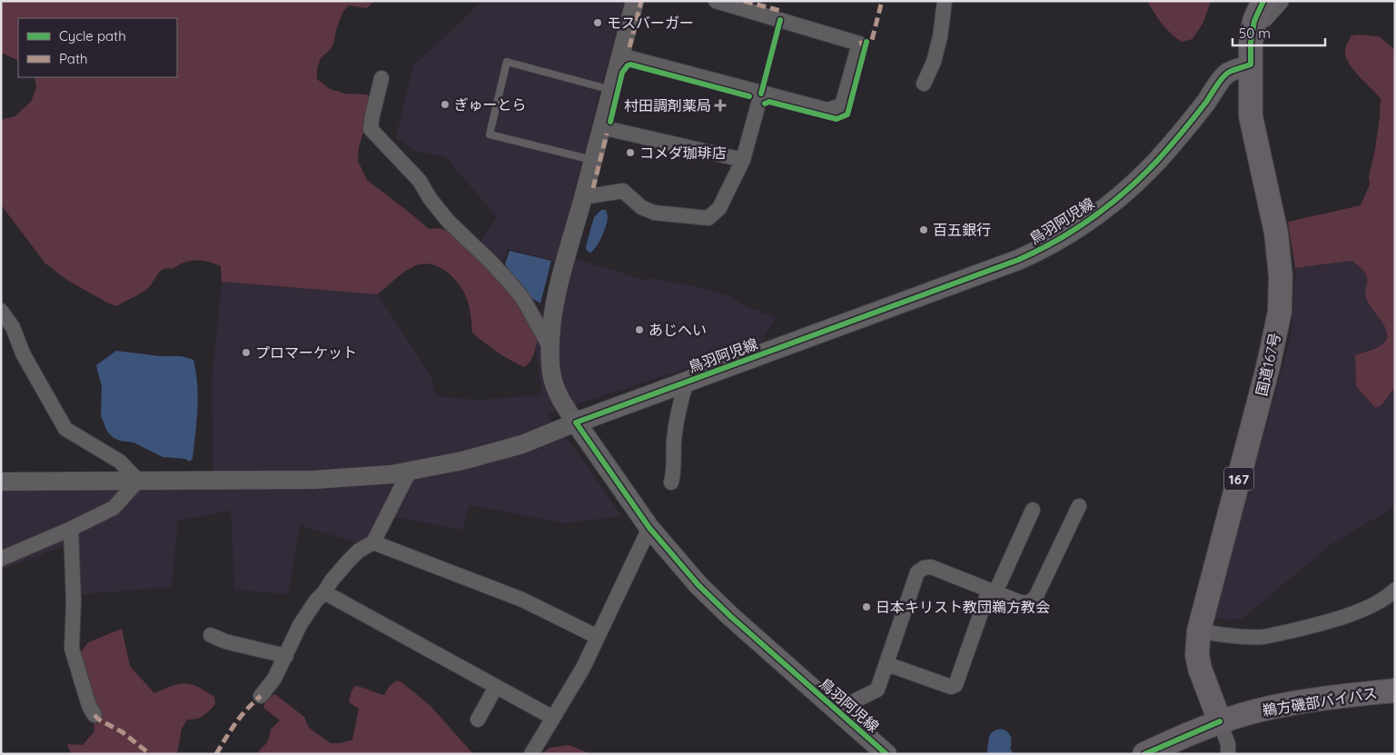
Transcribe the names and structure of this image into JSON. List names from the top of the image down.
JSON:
{
  "streets": {
    "highway": ["国道167号", "167", "鵜方磯部バイパス"],
    "main road": ["鳥羽阿児線"]
  },
  "crossings": [
    ["鳥羽阿児線", "国道167号"],
    ["国道167号", "鵜方磯部バイパス"]
  ],
  "places": {
    "other": [
      "モスバーガー",
      "ぎゅーとら",
      "コメダ珈琲店",
      "百五銀行",
      "あじへい",
      "プロマーケット",
      "日本キリスト教団鵜方教会"
    ],
    "health": ["村田調剤薬局"]
  },
  "legend": ["Cycle path", "Path"],
  "scale_bar": "50 m"
}
